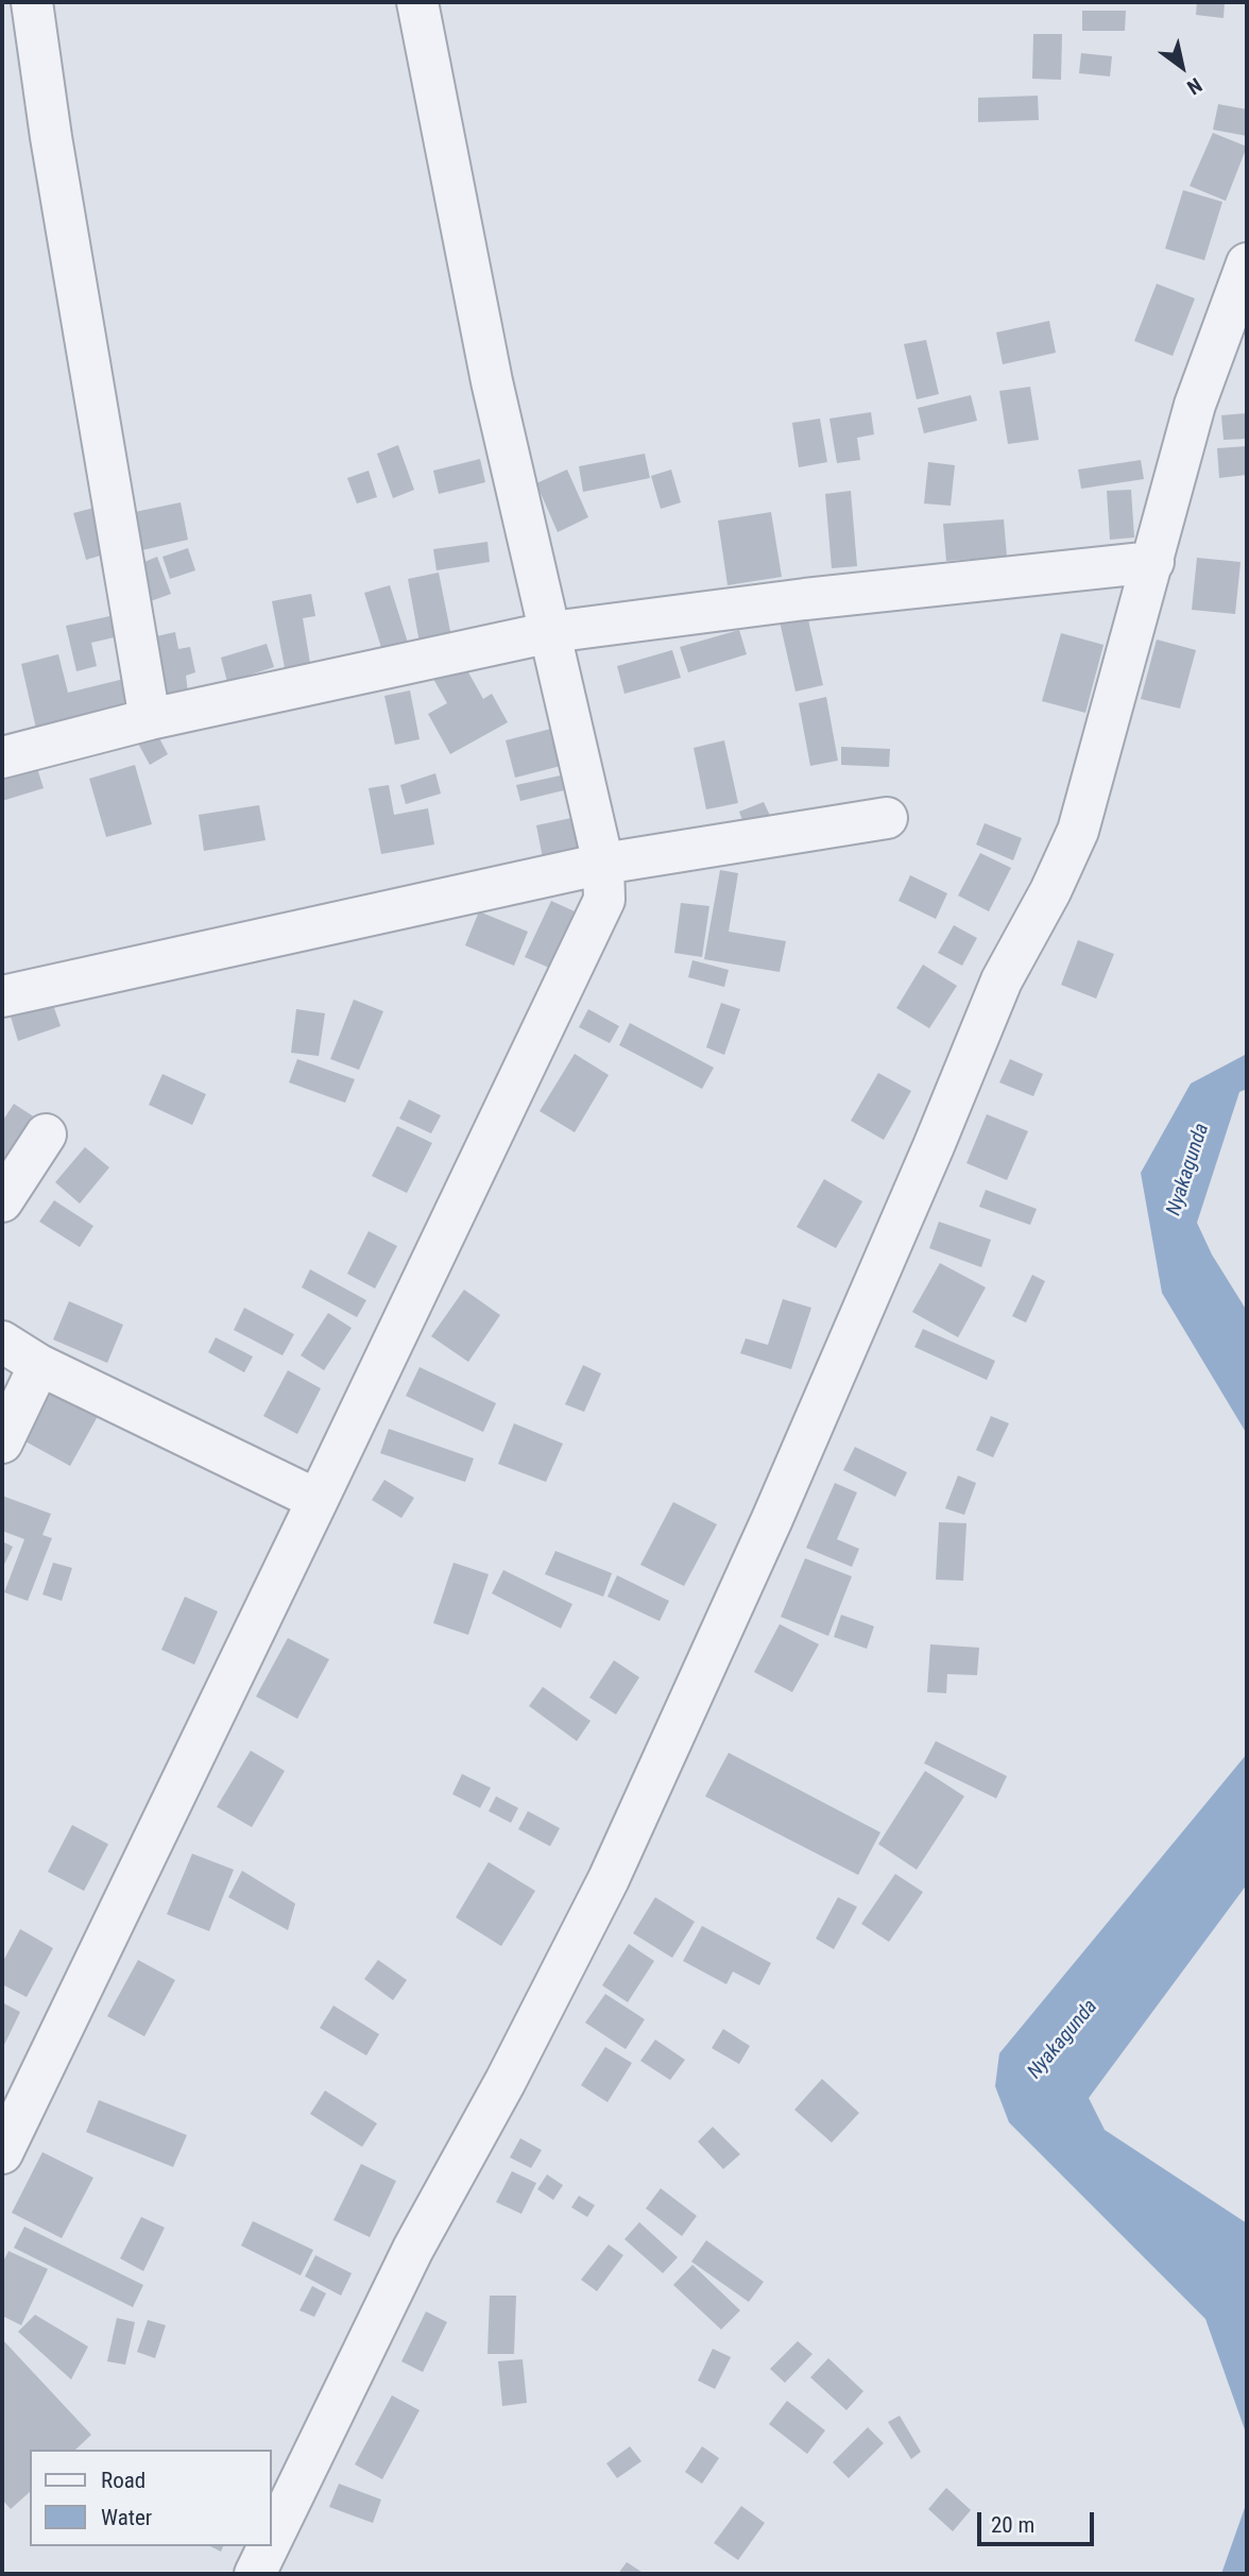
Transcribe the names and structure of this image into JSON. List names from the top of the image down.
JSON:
{
  "water": ["Nyakagunda"],
  "legend": ["Road", "Water"],
  "scale_bar": "20 m",
  "north": "bottom right"
}
